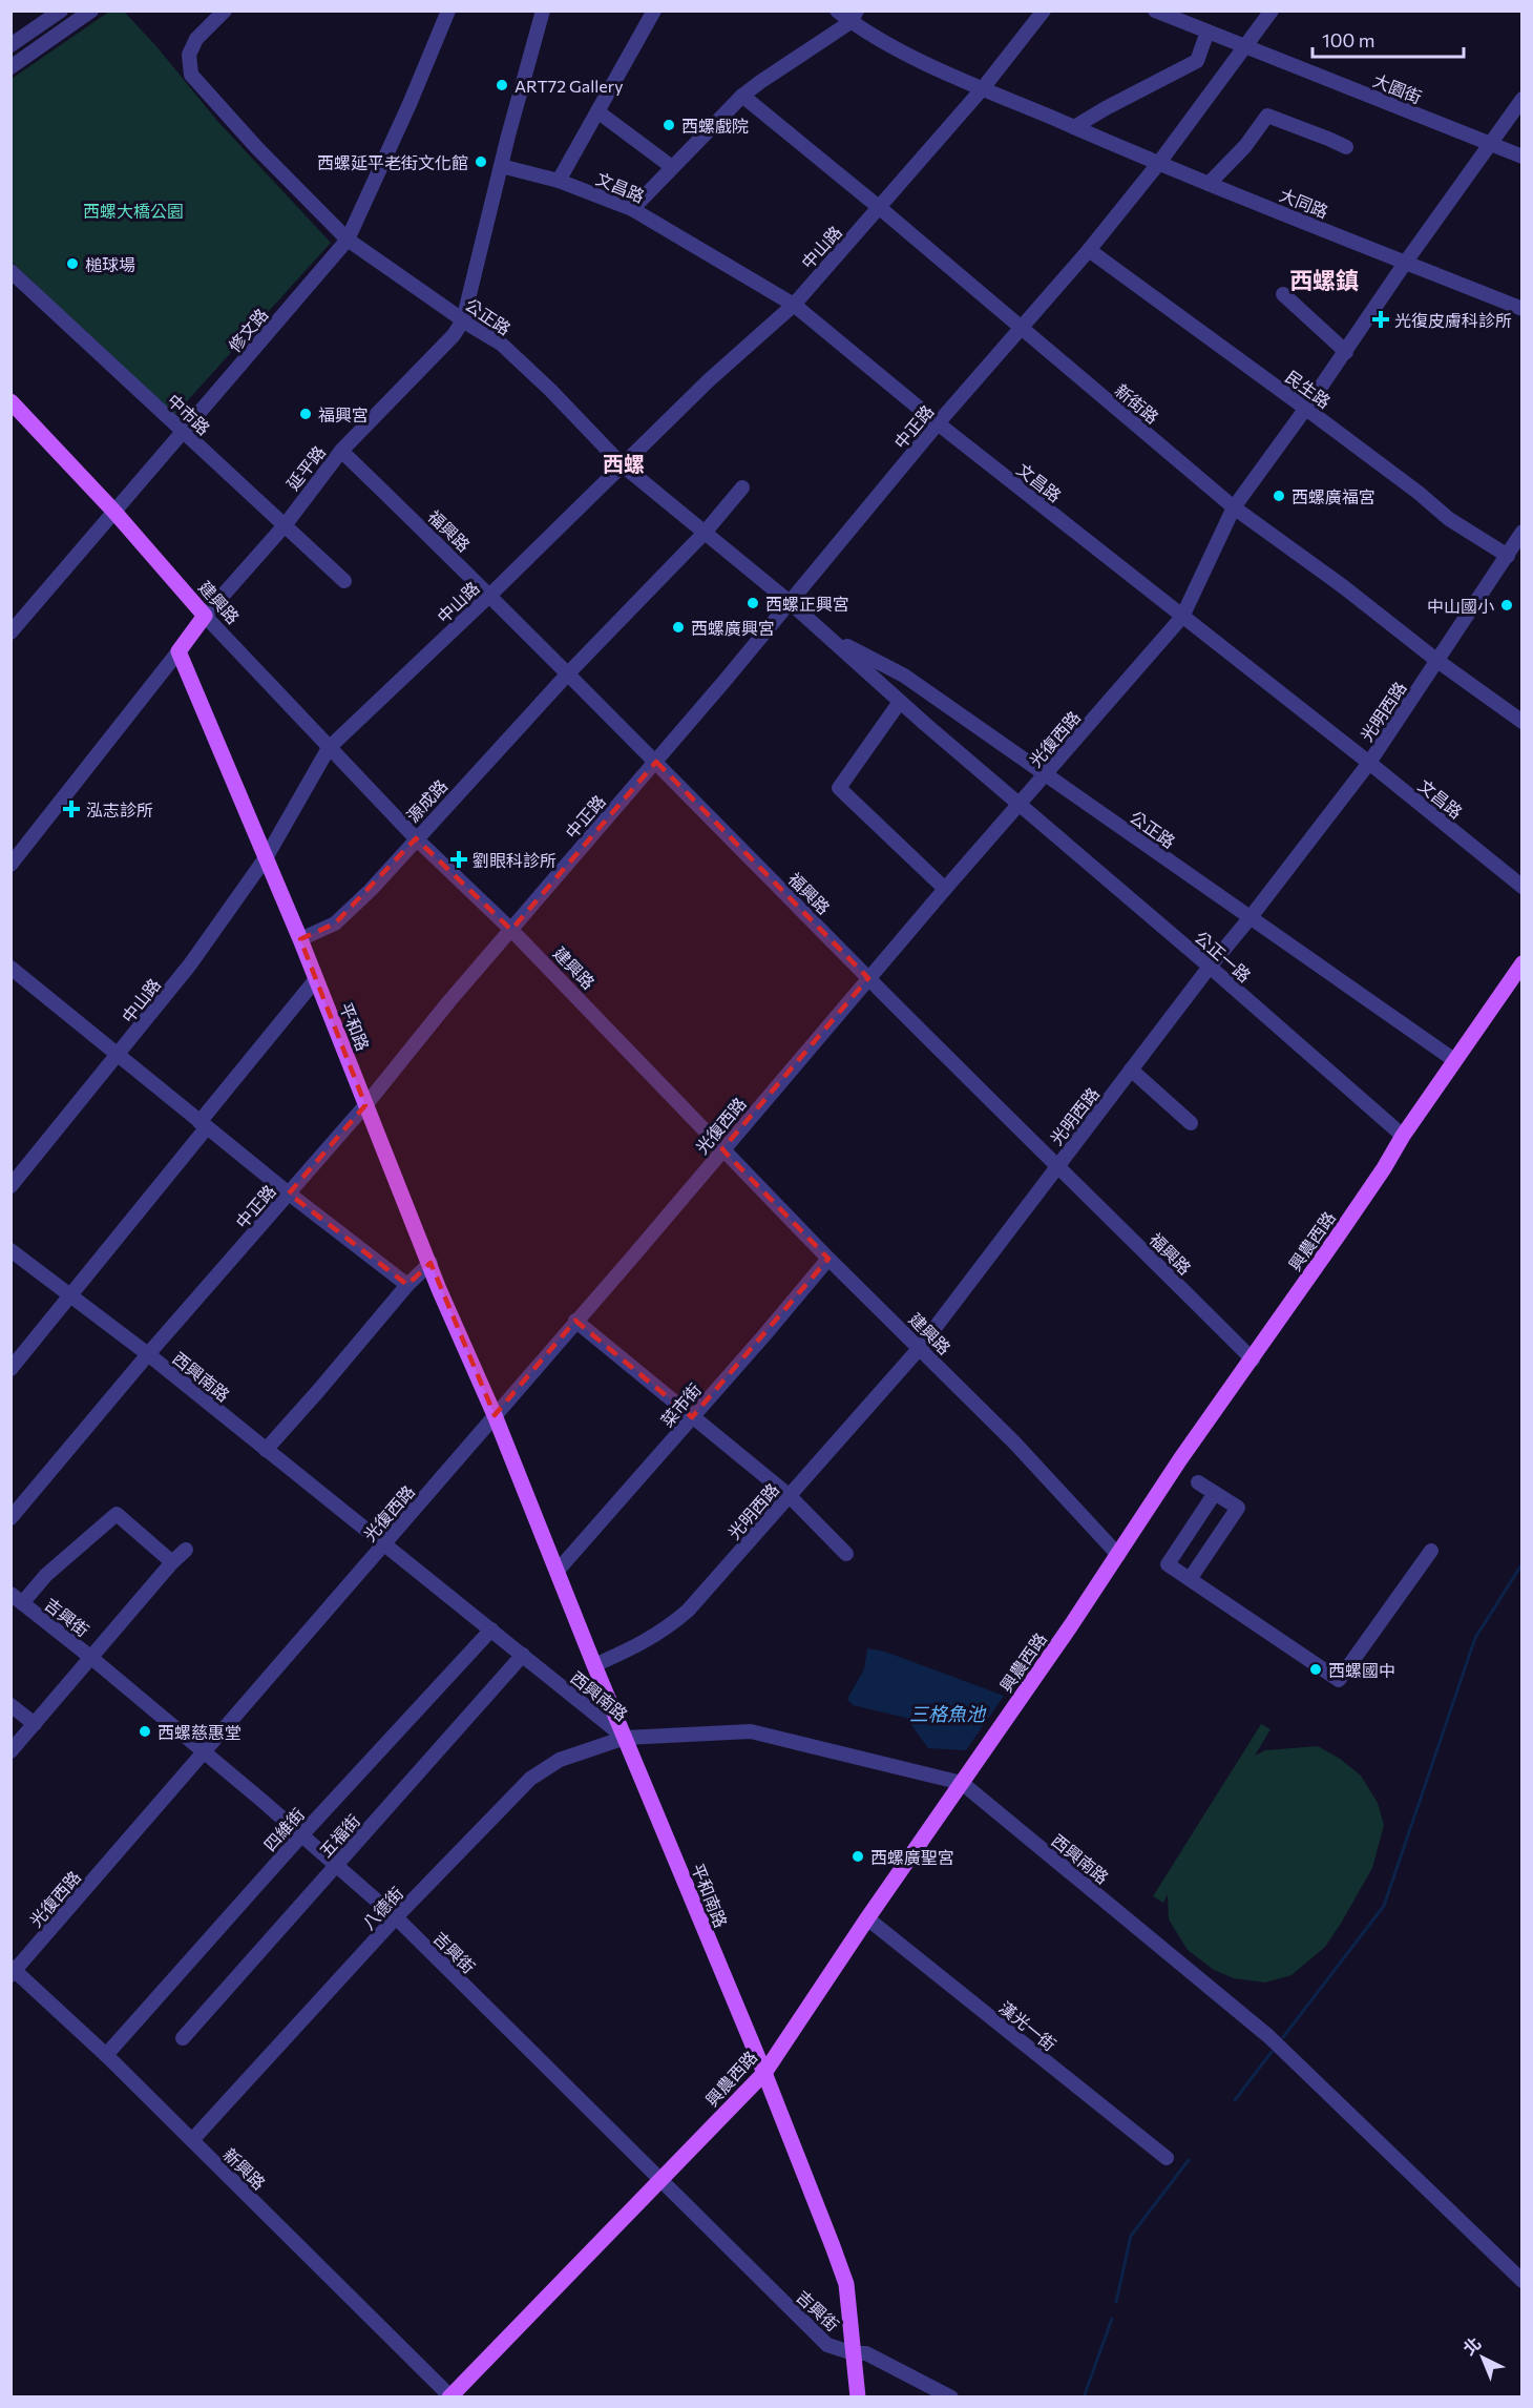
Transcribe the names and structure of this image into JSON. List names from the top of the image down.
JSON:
{
  "streets": {
    "main road": [
      "延平路",
      "建興路",
      "平和路",
      "興農西路",
      "平和南路"
    ],
    "street": [
      "大園街",
      "文昌路",
      "大同路",
      "中山路",
      "公正路",
      "修文路",
      "民生路",
      "新街路",
      "中市路",
      "中正路",
      "福興路",
      "光明西路",
      "光復西路",
      "源成路",
      "公正一路",
      "西興南路",
      "菜市街",
      "吉興街",
      "四維街",
      "五福街",
      "八德街",
      "漢光一街",
      "新興路"
    ]
  },
  "crossings": [
    ["大園街", "中正路"],
    ["大園街", "光復西路"],
    ["文昌路", "中山路"],
    ["文昌路", "中正路"],
    ["文昌路", "延平路"],
    ["文昌路", "光明西路"],
    ["文昌路", "光復西路"],
    ["大同路", "中山路"],
    ["大同路", "中正路"],
    ["大同路", "光復西路"],
    ["中山路", "公正路"],
    ["中山路", "新街路"],
    ["中山路", "福興路"],
    ["中山路", "建興路"],
    ["中山路", "平和路"],
    ["公正路", "修文路"],
    ["公正路", "中正路"],
    ["公正路", "延平路"],
    ["公正路", "光明西路"],
    ["公正路", "光復西路"],
    ["公正路", "源成路"],
    ["公正路", "公正一路"],
    ["公正路", "興農西路"],
    ["修文路", "中市路"],
    ["修文路", "建興路"],
    ["民生路", "中正路"],
    ["民生路", "光明西路"],
    ["民生路", "光復西路"],
    ["新街路", "中正路"],
    ["新街路", "光明西路"],
    ["新街路", "光復西路"],
    ["中市路", "延平路"],
    ["中正路", "福興路"],
    ["中正路", "建興路"],
    ["中正路", "平和路"],
    ["中正路", "西興南路"],
    ["延平路", "福興路"],
    ["延平路", "建興路"],
    ["延平路", "平和路"],
    ["福興路", "光明西路"],
    ["福興路", "光復西路"],
    ["福興路", "源成路"],
    ["福興路", "興農西路"],
    ["建興路", "光明西路"],
    ["建興路", "光復西路"],
    ["建興路", "源成路"],
    ["建興路", "興農西路"],
    ["建興路", "菜市街"],
    ["光明西路", "公正一路"],
    ["光明西路", "平和南路"],
    ["光復西路", "公正一路"],
    ["光復西路", "平和路"],
    ["光復西路", "西興南路"],
    ["光復西路", "吉興街"],
    ["光復西路", "平和南路"],
    ["光復西路", "新興路"],
    ["源成路", "平和路"],
    ["公正一路", "興農西路"],
    ["平和路", "平和南路"],
    ["興農西路", "西興南路"],
    ["興農西路", "吉興街"],
    ["興農西路", "平和南路"],
    ["興農西路", "漢光一街"],
    ["興農西路", "新興路"],
    ["西興南路", "四維街"],
    ["西興南路", "五福街"],
    ["西興南路", "平和南路"],
    ["西興南路", "八德街"],
    ["菜市街", "平和南路"],
    ["吉興街", "四維街"],
    ["吉興街", "五福街"],
    ["吉興街", "平和南路"],
    ["吉興街", "八德街"],
    ["四維街", "新興路"],
    ["平和南路", "八德街"],
    ["八德街", "新興路"]
  ],
  "districts": ["西螺鎮", "西螺"],
  "water": ["三格魚池"],
  "parks": ["西螺大橋公園"],
  "places": {
    "other": [
      "ART72 Gallery",
      "西螺戲院",
      "西螺延平老街文化館",
      "槌球場",
      "福興宮",
      "西螺廣福宮",
      "西螺正興宮",
      "中山國小",
      "西螺廣興宮",
      "西螺國中",
      "西螺慈惠堂",
      "西螺廣聖宮"
    ],
    "health": ["光復皮膚科診所", "泓志診所", "劉眼科診所"]
  },
  "scale_bar": "100 m",
  "north": "top left"
}
